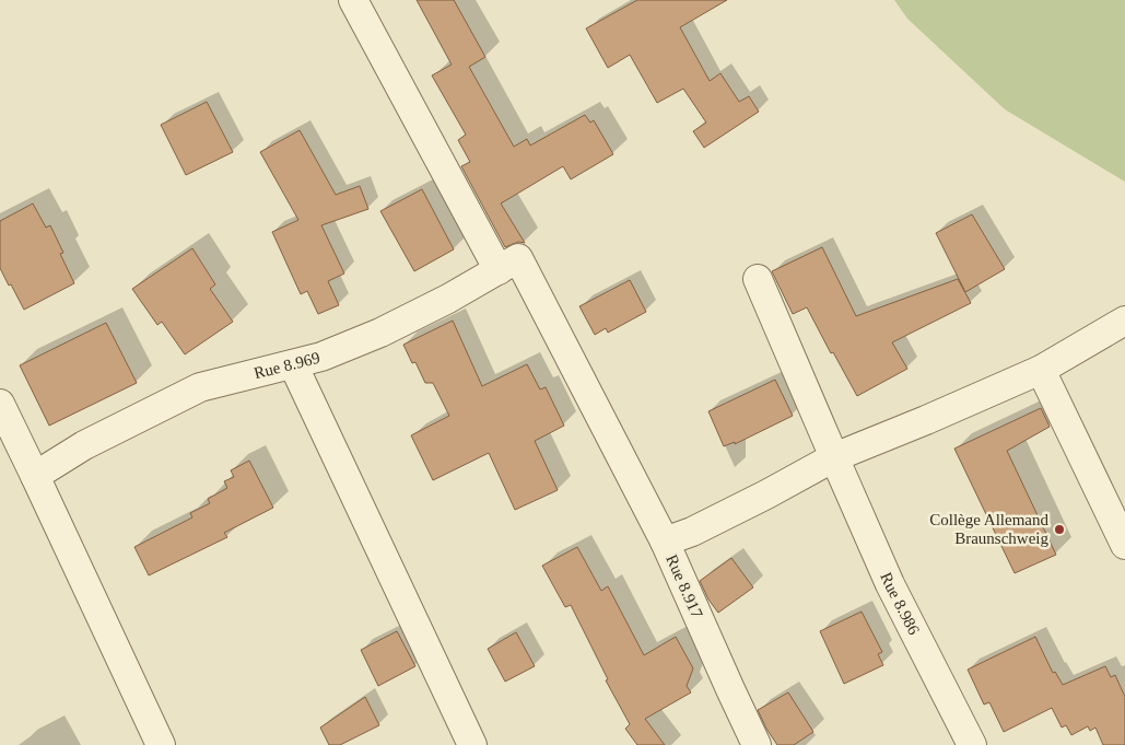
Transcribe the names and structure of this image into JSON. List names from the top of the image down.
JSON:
{
  "streets": {
    "street": ["Rue 8.969", "Rue 8.917", "Rue 8.986"]
  },
  "crossings": [
    ["Rue 8.969", "Rue 8.917"],
    ["Rue 8.917", "Rue 8.986"]
  ],
  "places": ["Collège Allemand Braunschweig"]
}
